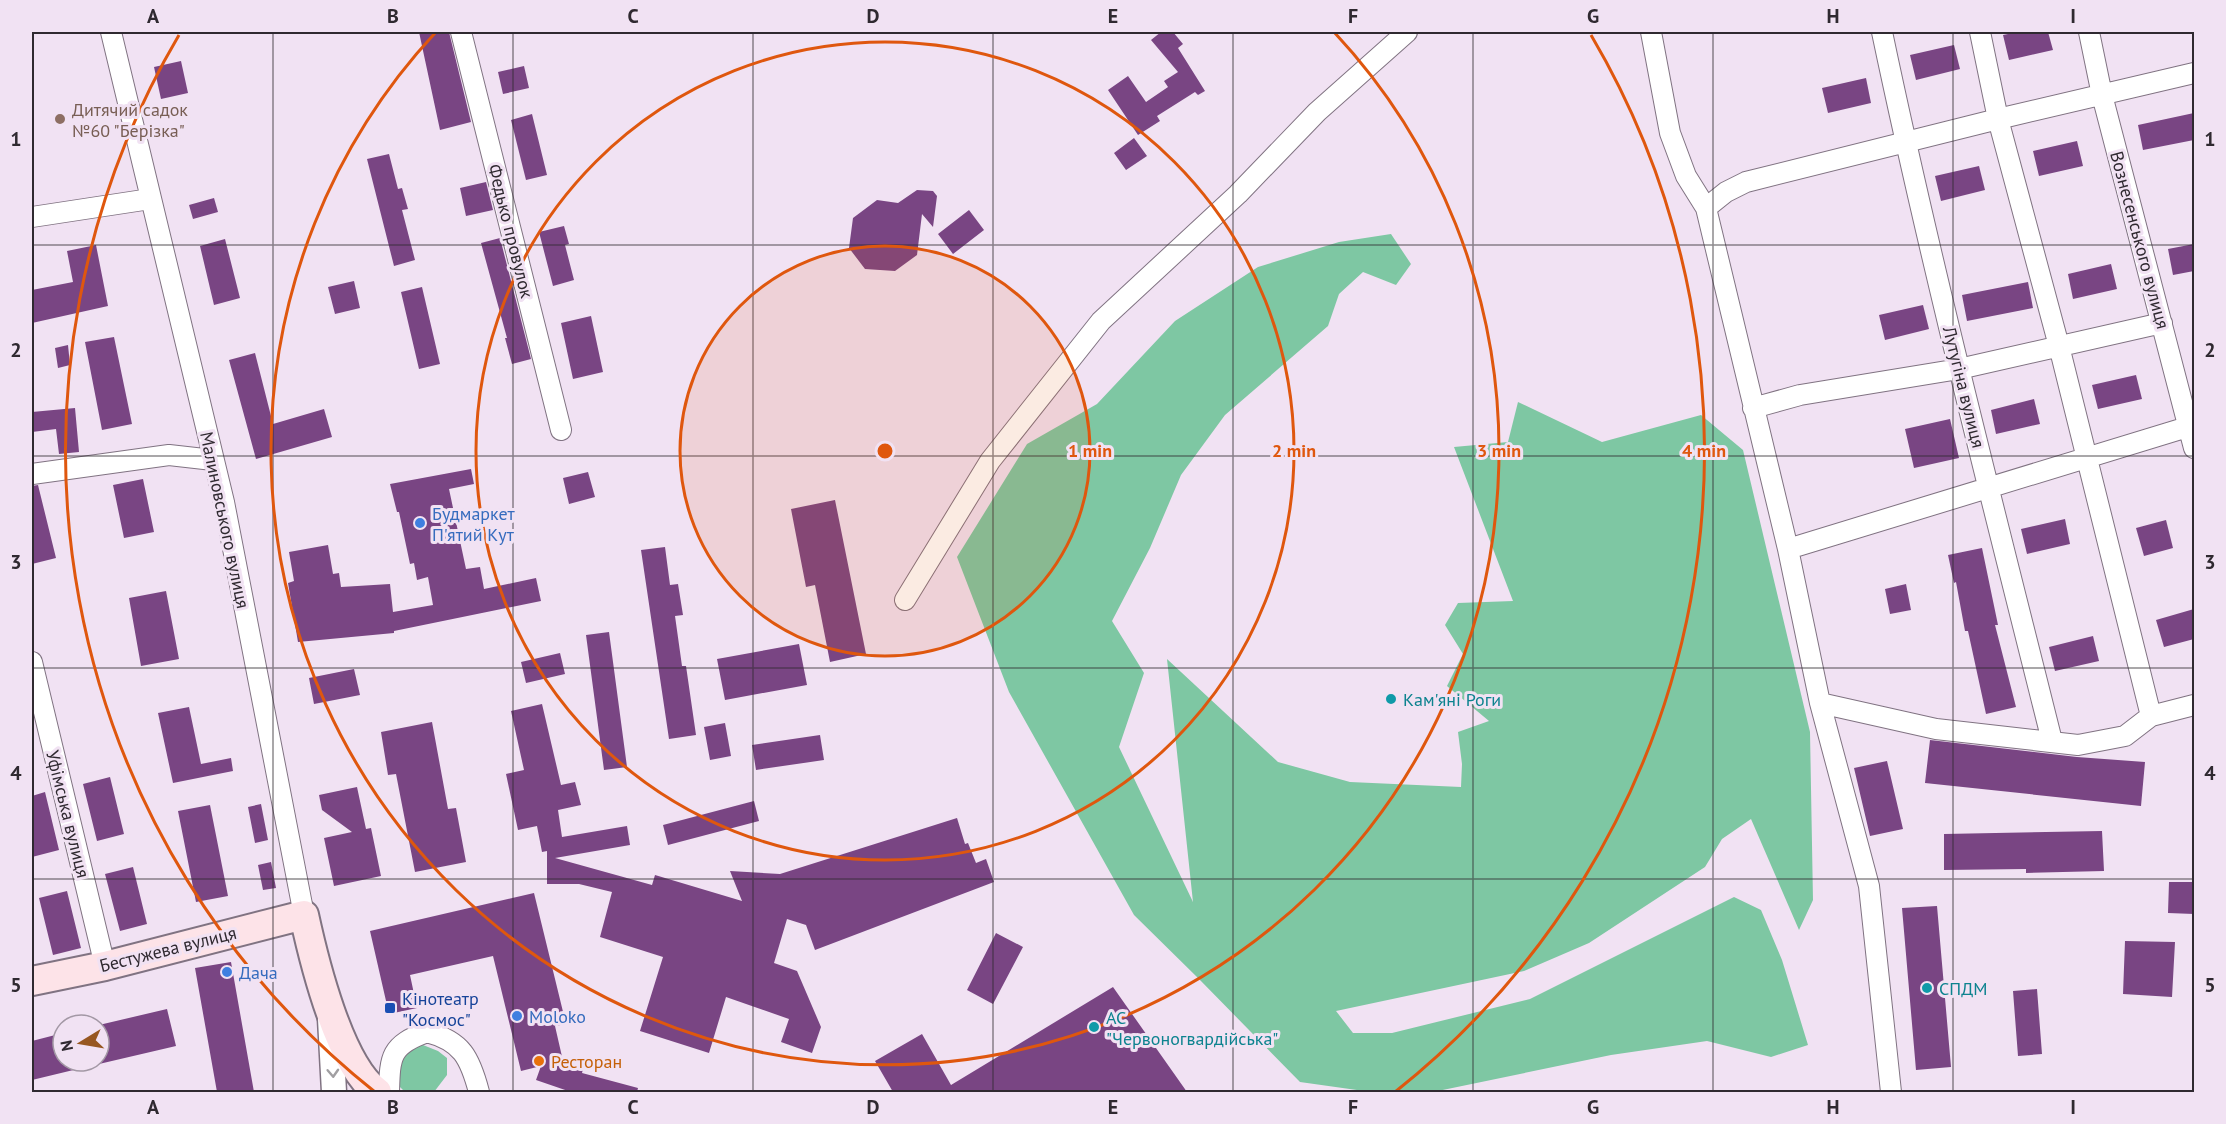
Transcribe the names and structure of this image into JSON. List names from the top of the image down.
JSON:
{
  "streets": {
    "main road": ["Малиновського вулиця", "Бестужева вулиця"],
    "street": [
      "Федько провулок",
      "Вознесенського вулиця",
      "Лутугіна вулиця",
      "Уфімська вулиця"
    ]
  },
  "crossings": [
    ["Малиновського вулиця", "Бестужева вулиця"],
    ["Уфімська вулиця", "Бестужева вулиця"]
  ],
  "places": {
    "other": [
      "Дитячий садок №60 \"Берізка\"",
      "Будмаркет П'ятий Кут",
      "Кам'яні Роги",
      "Дача",
      "СПДМ",
      "Moloko",
      "АС \"Червоногвардійська\"",
      "Ресторан"
    ],
    "transit": ["Кінотеатр \"Космос\""]
  },
  "north": "left",
  "grid": {
    "columns": [
      "A",
      "B",
      "C",
      "D",
      "E",
      "F",
      "G",
      "H",
      "I"
    ],
    "rows": [
      "1",
      "2",
      "3",
      "4",
      "5"
    ]
  },
  "rings": [
    "1 min",
    "2 min",
    "3 min",
    "4 min"
  ]
}
